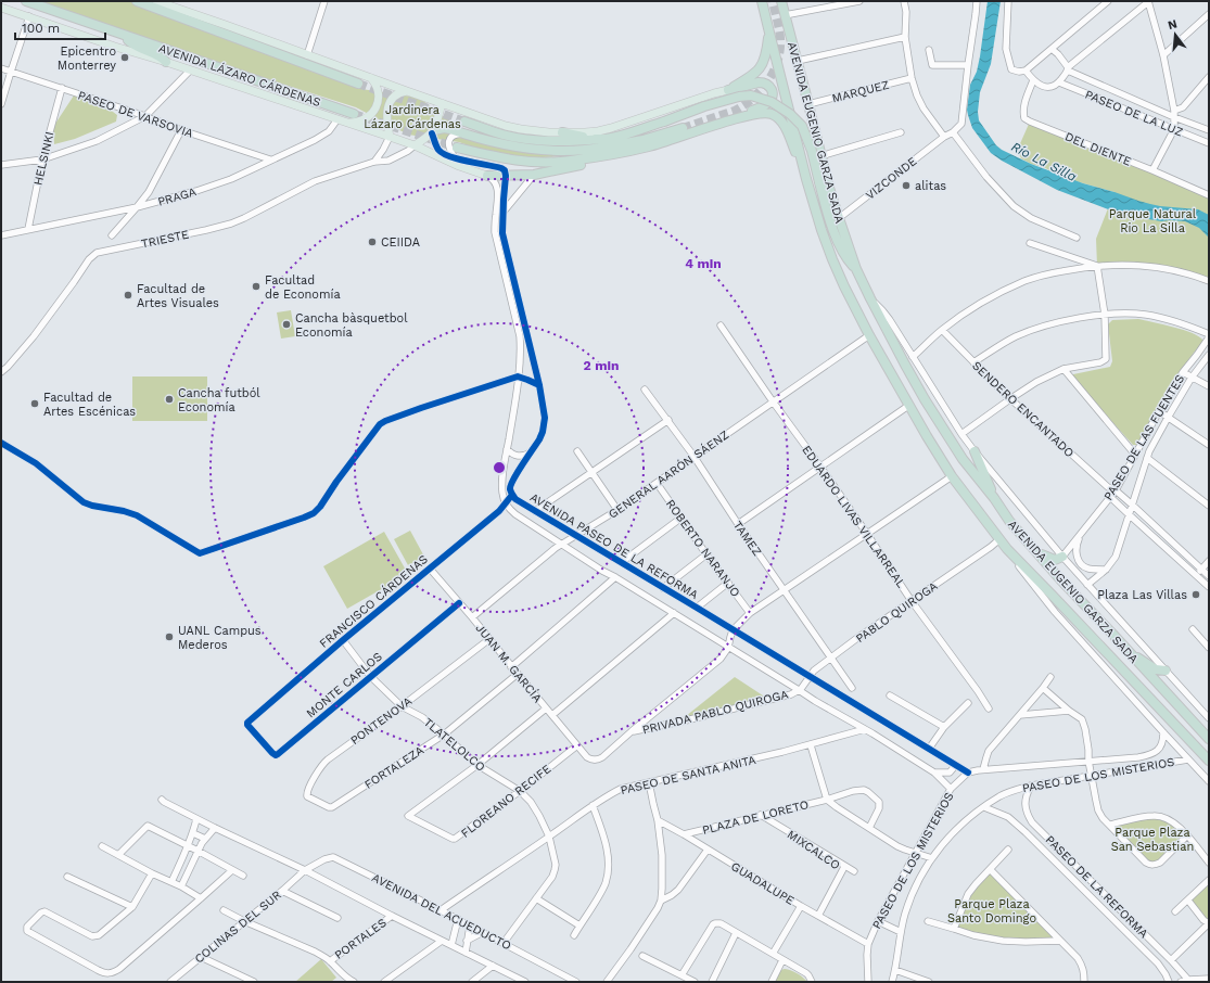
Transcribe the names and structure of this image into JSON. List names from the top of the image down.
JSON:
{
  "streets": {
    "highway": ["AVENIDA LÁZARO CÁRDENAS", "AVENIDA EUGENIO GARZA SADA"],
    "street": [
      "MARQUEZ",
      "PASEO DE LA LUZ",
      "PASEO DE VARSOVIA",
      "DEL DIENTE",
      "HELSINKI",
      "VIZCONDE",
      "PRAGA",
      "TRIESTE",
      "SENDERO ENCANTADO",
      "PASEO DE LAS FUENTES",
      "GENERAL AARÓN SÁENZ",
      "EDUARDO LIVAS VILLARREAL",
      "TAMEZ",
      "AVENIDA PASEO DE LA REFORMA",
      "ROBERTO NARANJO",
      "FRANCISCO CÁRDENAS",
      "PABLO QUIROGA",
      "JUAN M. GARCÍA",
      "MONTE CARLOS",
      "PRIVADA PABLO QUIROGA",
      "PONTENOVA",
      "TLATELOLCO",
      "FORTALEZA",
      "PASEO DE SANTA ANITA",
      "PASEO DE LOS MISTERIOS",
      "FLOREANO RECIFE",
      "PLAZA DE LORETO",
      "MIXCALCO",
      "GUADALUPE",
      "PASEO DE LA REFORMA",
      "AVENIDA DEL ACUEDUCTO",
      "COLINAS DEL SUR",
      "PORTALES"
    ]
  },
  "crossings": [
    ["MARQUEZ", "AVENIDA EUGENIO GARZA SADA"],
    ["PASEO DE LA LUZ", "DEL DIENTE"],
    ["PASEO DE VARSOVIA", "HELSINKI"],
    ["PASEO DE VARSOVIA", "PRAGA"],
    ["AVENIDA EUGENIO GARZA SADA", "VIZCONDE"],
    ["AVENIDA EUGENIO GARZA SADA", "GENERAL AARÓN SÁENZ"],
    ["AVENIDA EUGENIO GARZA SADA", "PABLO QUIROGA"],
    ["AVENIDA EUGENIO GARZA SADA", "PASEO DE LOS MISTERIOS"],
    ["HELSINKI", "PRAGA"],
    ["SENDERO ENCANTADO", "PASEO DE LAS FUENTES"],
    ["GENERAL AARÓN SÁENZ", "EDUARDO LIVAS VILLARREAL"],
    ["GENERAL AARÓN SÁENZ", "TAMEZ"],
    ["GENERAL AARÓN SÁENZ", "AVENIDA PASEO DE LA REFORMA"],
    ["GENERAL AARÓN SÁENZ", "ROBERTO NARANJO"],
    ["GENERAL AARÓN SÁENZ", "JUAN M. GARCÍA"],
    ["EDUARDO LIVAS VILLARREAL", "PABLO QUIROGA"],
    ["TAMEZ", "PABLO QUIROGA"],
    ["AVENIDA PASEO DE LA REFORMA", "FRANCISCO CÁRDENAS"],
    ["AVENIDA PASEO DE LA REFORMA", "PABLO QUIROGA"],
    ["AVENIDA PASEO DE LA REFORMA", "PRIVADA PABLO QUIROGA"],
    ["AVENIDA PASEO DE LA REFORMA", "PASEO DE SANTA ANITA"],
    ["AVENIDA PASEO DE LA REFORMA", "PASEO DE LOS MISTERIOS"],
    ["FRANCISCO CÁRDENAS", "JUAN M. GARCÍA"],
    ["FRANCISCO CÁRDENAS", "MONTE CARLOS"],
    ["FRANCISCO CÁRDENAS", "TLATELOLCO"],
    ["PABLO QUIROGA", "PRIVADA PABLO QUIROGA"],
    ["JUAN M. GARCÍA", "MONTE CARLOS"],
    ["JUAN M. GARCÍA", "PRIVADA PABLO QUIROGA"],
    ["JUAN M. GARCÍA", "PONTENOVA"],
    ["JUAN M. GARCÍA", "FORTALEZA"],
    ["JUAN M. GARCÍA", "FLOREANO RECIFE"],
    ["MONTE CARLOS", "TLATELOLCO"],
    ["PONTENOVA", "TLATELOLCO"],
    ["PONTENOVA", "FORTALEZA"],
    ["TLATELOLCO", "FORTALEZA"],
    ["TLATELOLCO", "PASEO DE SANTA ANITA"],
    ["TLATELOLCO", "FLOREANO RECIFE"],
    ["TLATELOLCO", "AVENIDA DEL ACUEDUCTO"],
    ["PASEO DE SANTA ANITA", "AVENIDA DEL ACUEDUCTO"],
    ["PASEO DE LOS MISTERIOS", "GUADALUPE"],
    ["PASEO DE LOS MISTERIOS", "PASEO DE LA REFORMA"],
    ["PLAZA DE LORETO", "MIXCALCO"],
    ["PLAZA DE LORETO", "GUADALUPE"],
    ["MIXCALCO", "GUADALUPE"],
    ["AVENIDA DEL ACUEDUCTO", "COLINAS DEL SUR"]
  ],
  "water": ["Río La Silla"],
  "parks": [
    "Jardinera Lázaro Cárdenas",
    "Parque Natural Rio La Silla",
    "Parque Plaza San Sebastian",
    "Parque Plaza Santo Domingo"
  ],
  "places": [
    "Epicentro Monterrey",
    "alitas",
    "CEIIDA",
    "Facultad de Economía",
    "Facultad de Artes Visuales",
    "Cancha bàsquetbol Economía",
    "Cancha futból Economía",
    "Facultad de Artes Escénicas",
    "Plaza Las Villas",
    "UANL Campus Mederos"
  ],
  "scale_bar": "100 m",
  "north": "top",
  "rings": ["4 min", "2 min"]
}
